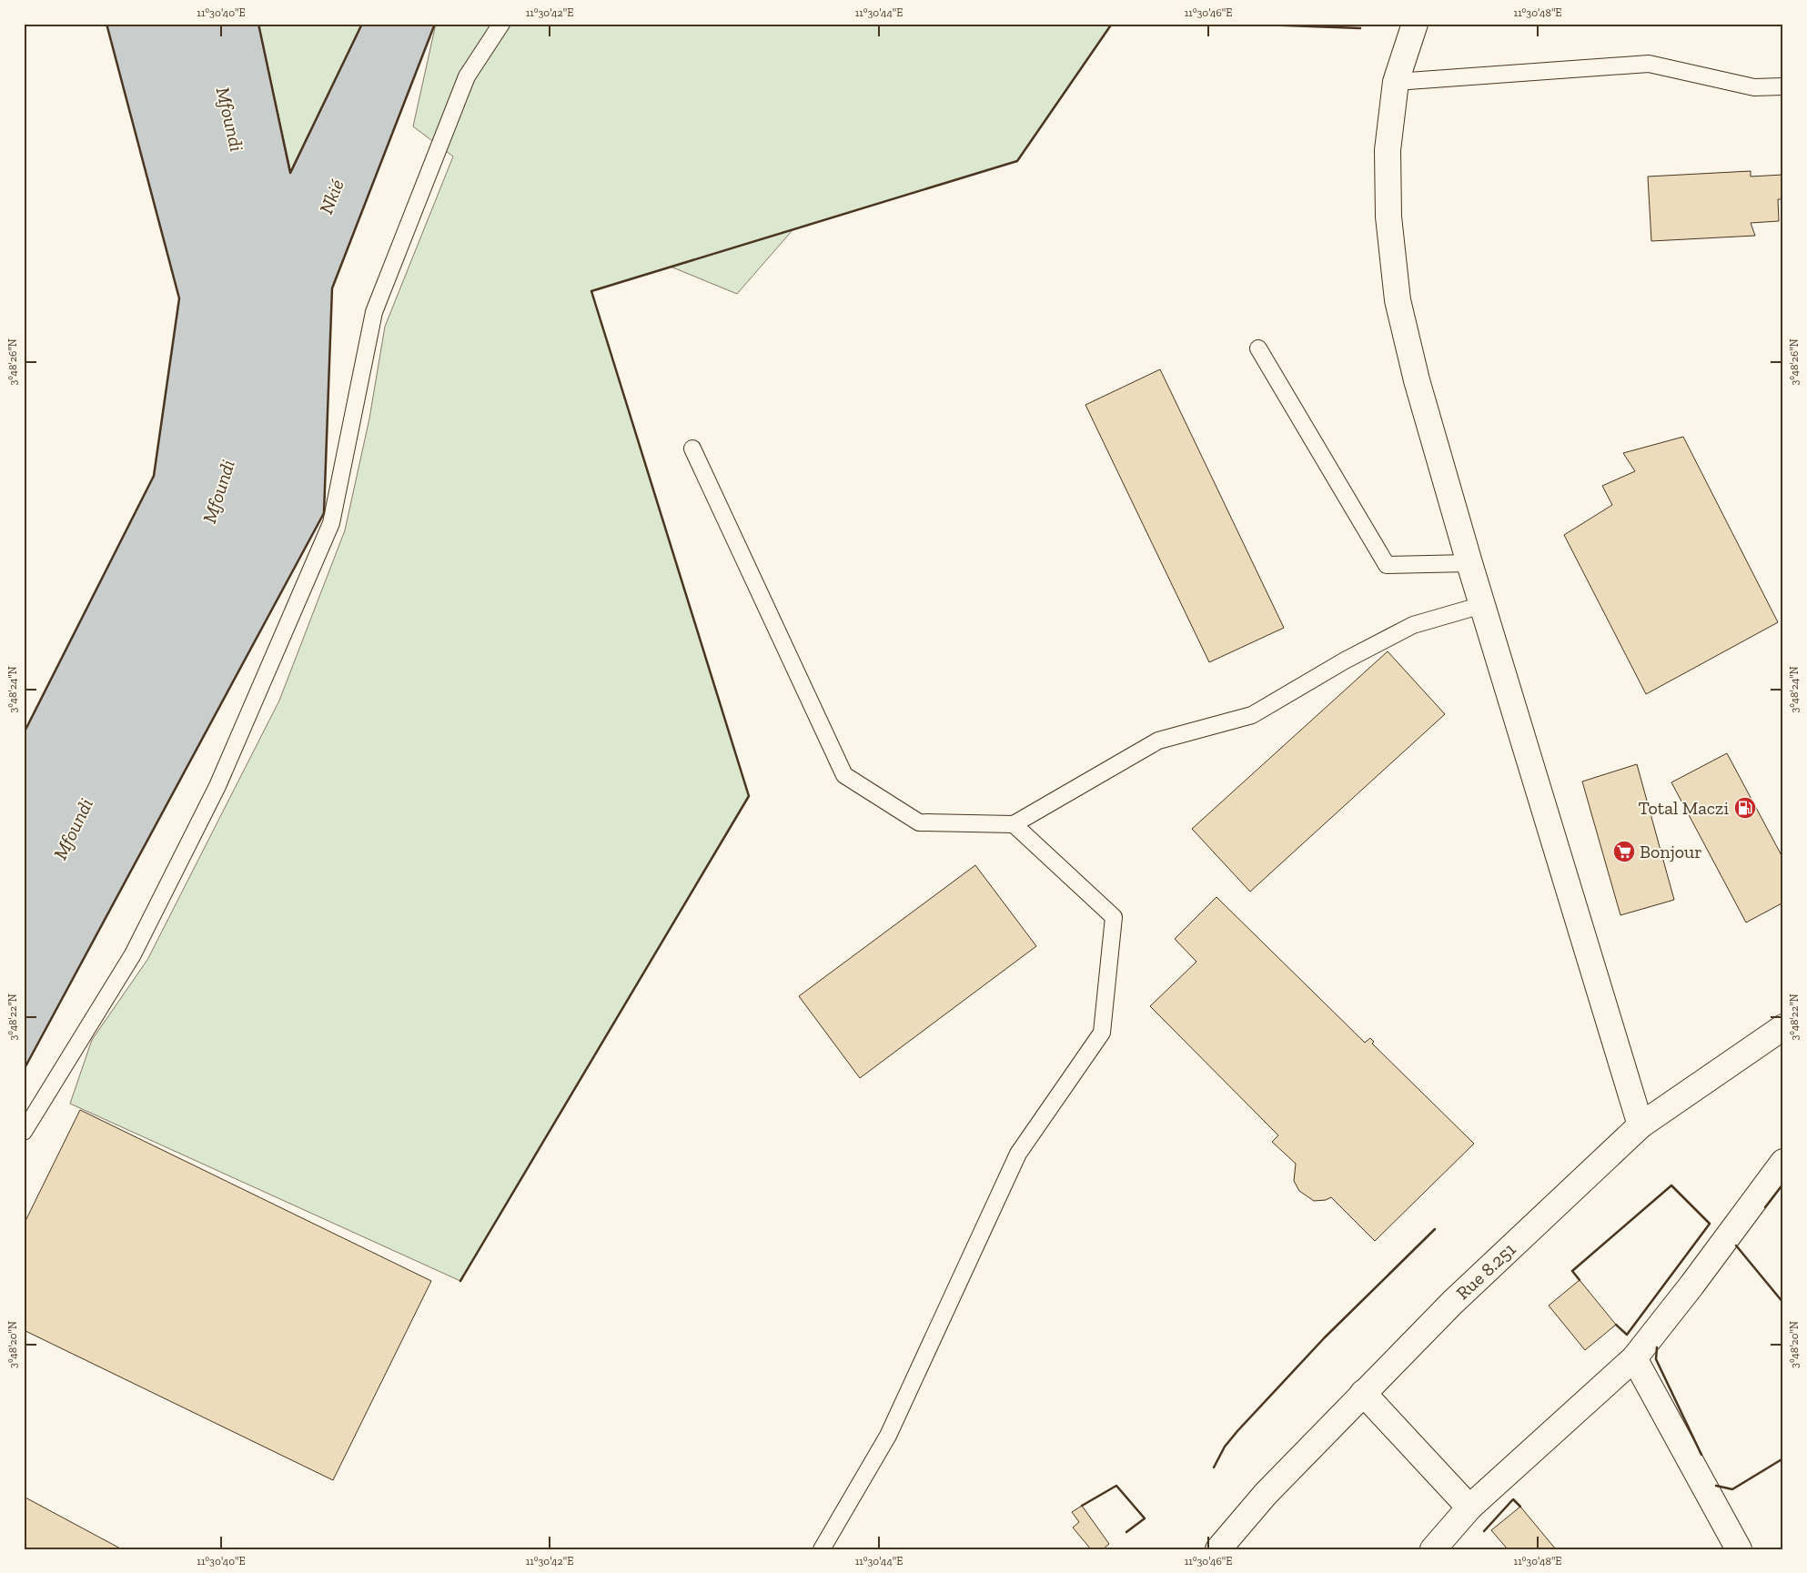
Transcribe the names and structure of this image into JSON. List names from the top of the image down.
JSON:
{
  "streets": {
    "main road": ["Rue 8.251"]
  },
  "water": ["Mfoundi", "Nkié"],
  "places": {
    "fuel station": ["Total Maczi"],
    "supermarket": ["Bonjour"]
  },
  "coordinates": [
    "11°30'40\"E",
    "11°30'42\"E",
    "11°30'44\"E",
    "11°30'46\"E",
    "11°30'48\"E",
    "3°48'26\"N",
    "3°48'24\"N",
    "3°48'22\"N",
    "3°48'20\"N"
  ]
}
